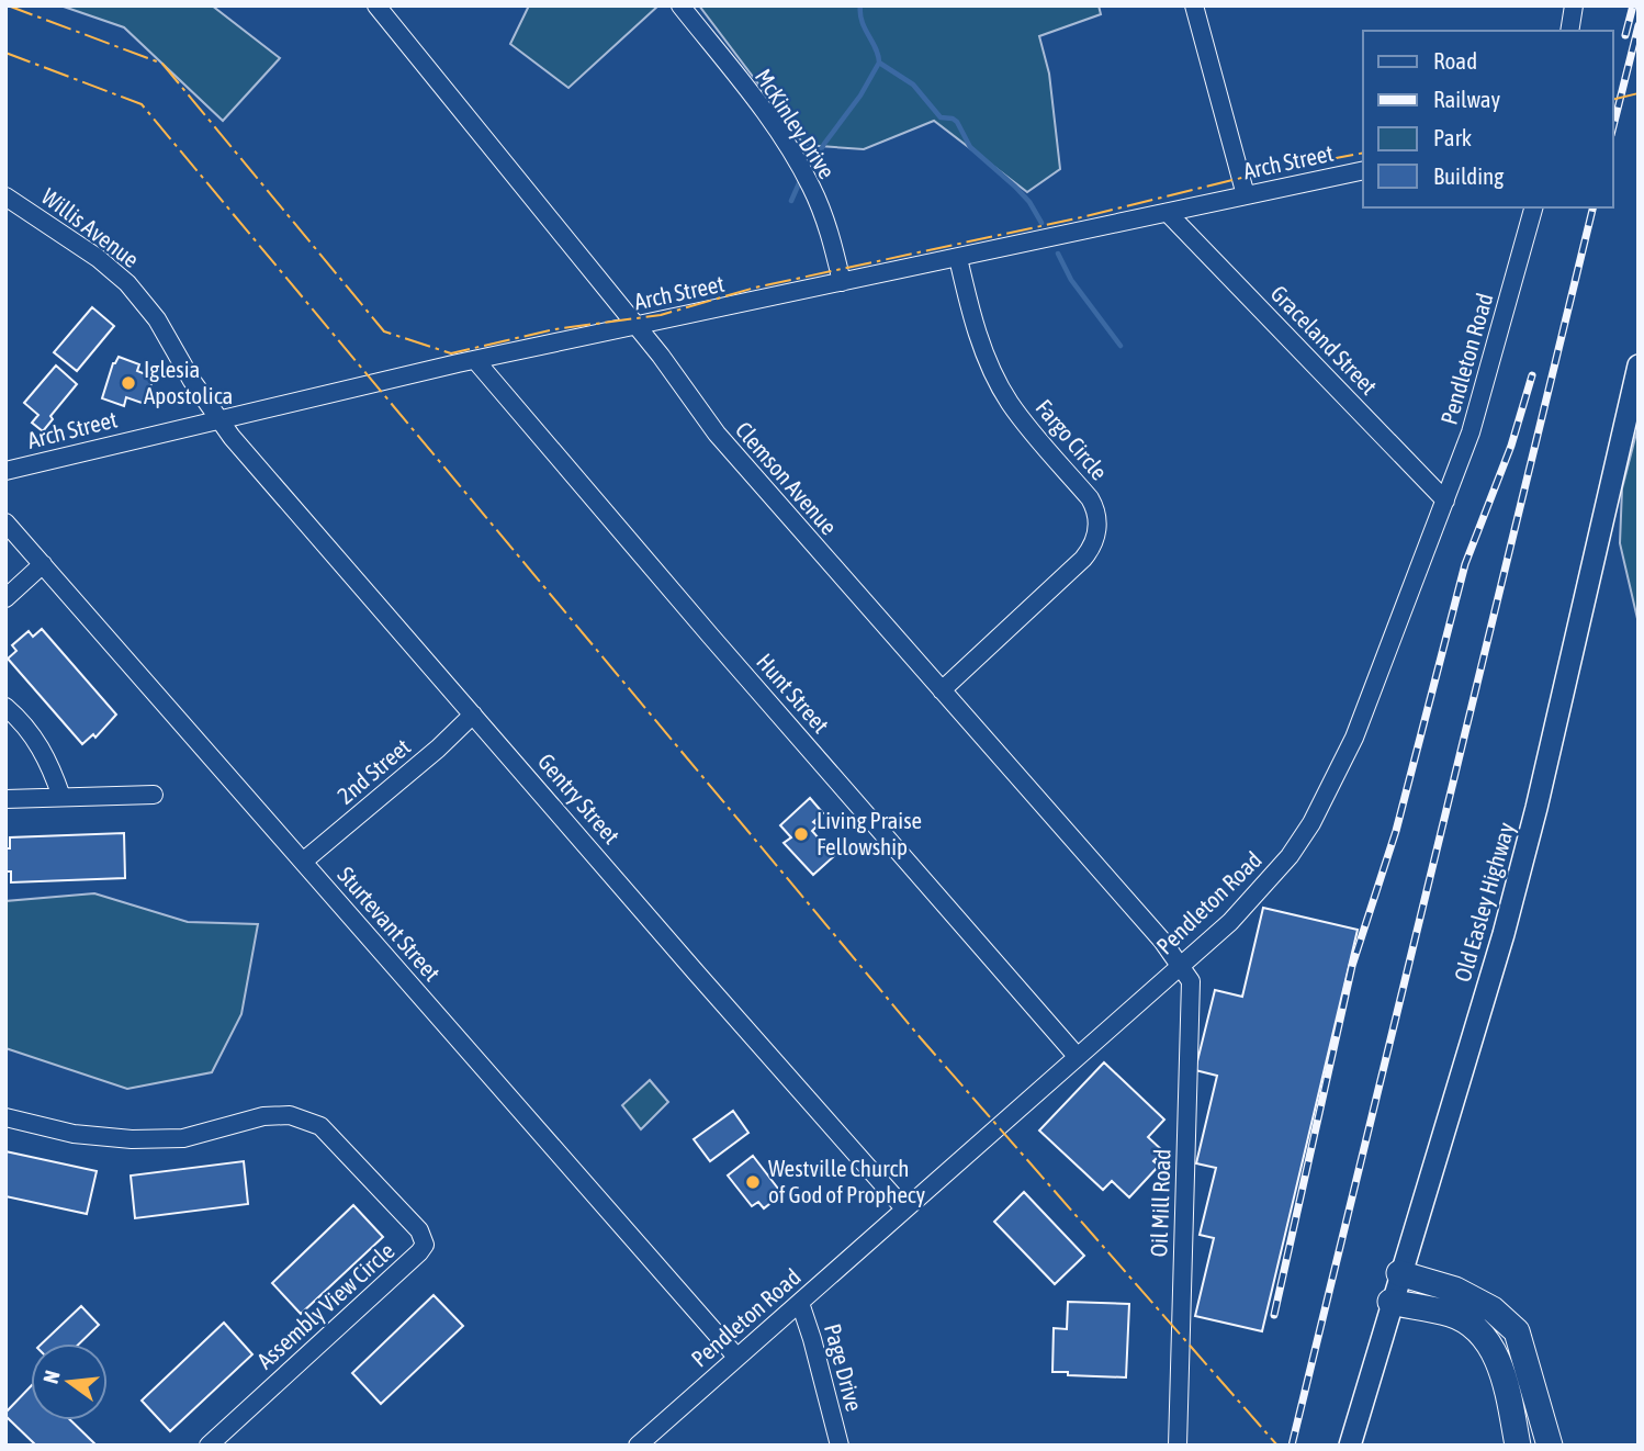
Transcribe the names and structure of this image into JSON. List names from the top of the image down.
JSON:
{
  "streets": {
    "main road": ["Old Easley Highway"],
    "street": [
      "McKinley Drive",
      "Arch Street",
      "Willis Avenue",
      "Graceland Street",
      "Pendleton Road",
      "Fargo Circle",
      "Clemson Avenue",
      "Hunt Street",
      "2nd Street",
      "Gentry Street",
      "Sturtevant Street",
      "Oil Mill Road",
      "Assembly View Circle",
      "Page Drive"
    ]
  },
  "crossings": [
    ["McKinley Drive", "Arch Street"],
    ["Arch Street", "Willis Avenue"],
    ["Arch Street", "Graceland Street"],
    ["Arch Street", "Fargo Circle"],
    ["Arch Street", "Clemson Avenue"],
    ["Arch Street", "Hunt Street"],
    ["Arch Street", "Gentry Street"],
    ["Willis Avenue", "Gentry Street"],
    ["Graceland Street", "Pendleton Road"],
    ["Pendleton Road", "Clemson Avenue"],
    ["Pendleton Road", "Hunt Street"],
    ["Pendleton Road", "Gentry Street"],
    ["Pendleton Road", "Sturtevant Street"],
    ["Pendleton Road", "Oil Mill Road"],
    ["Pendleton Road", "Page Drive"],
    ["Fargo Circle", "Clemson Avenue"],
    ["Clemson Avenue", "Oil Mill Road"],
    ["2nd Street", "Gentry Street"],
    ["2nd Street", "Sturtevant Street"]
  ],
  "places": ["Iglesia Apostolica", "Living Praise Fellowship", "Westville Church of God of Prophecy"],
  "legend": [
    "Road",
    "Railway",
    "Park",
    "Building"
  ],
  "north": "left"
}
